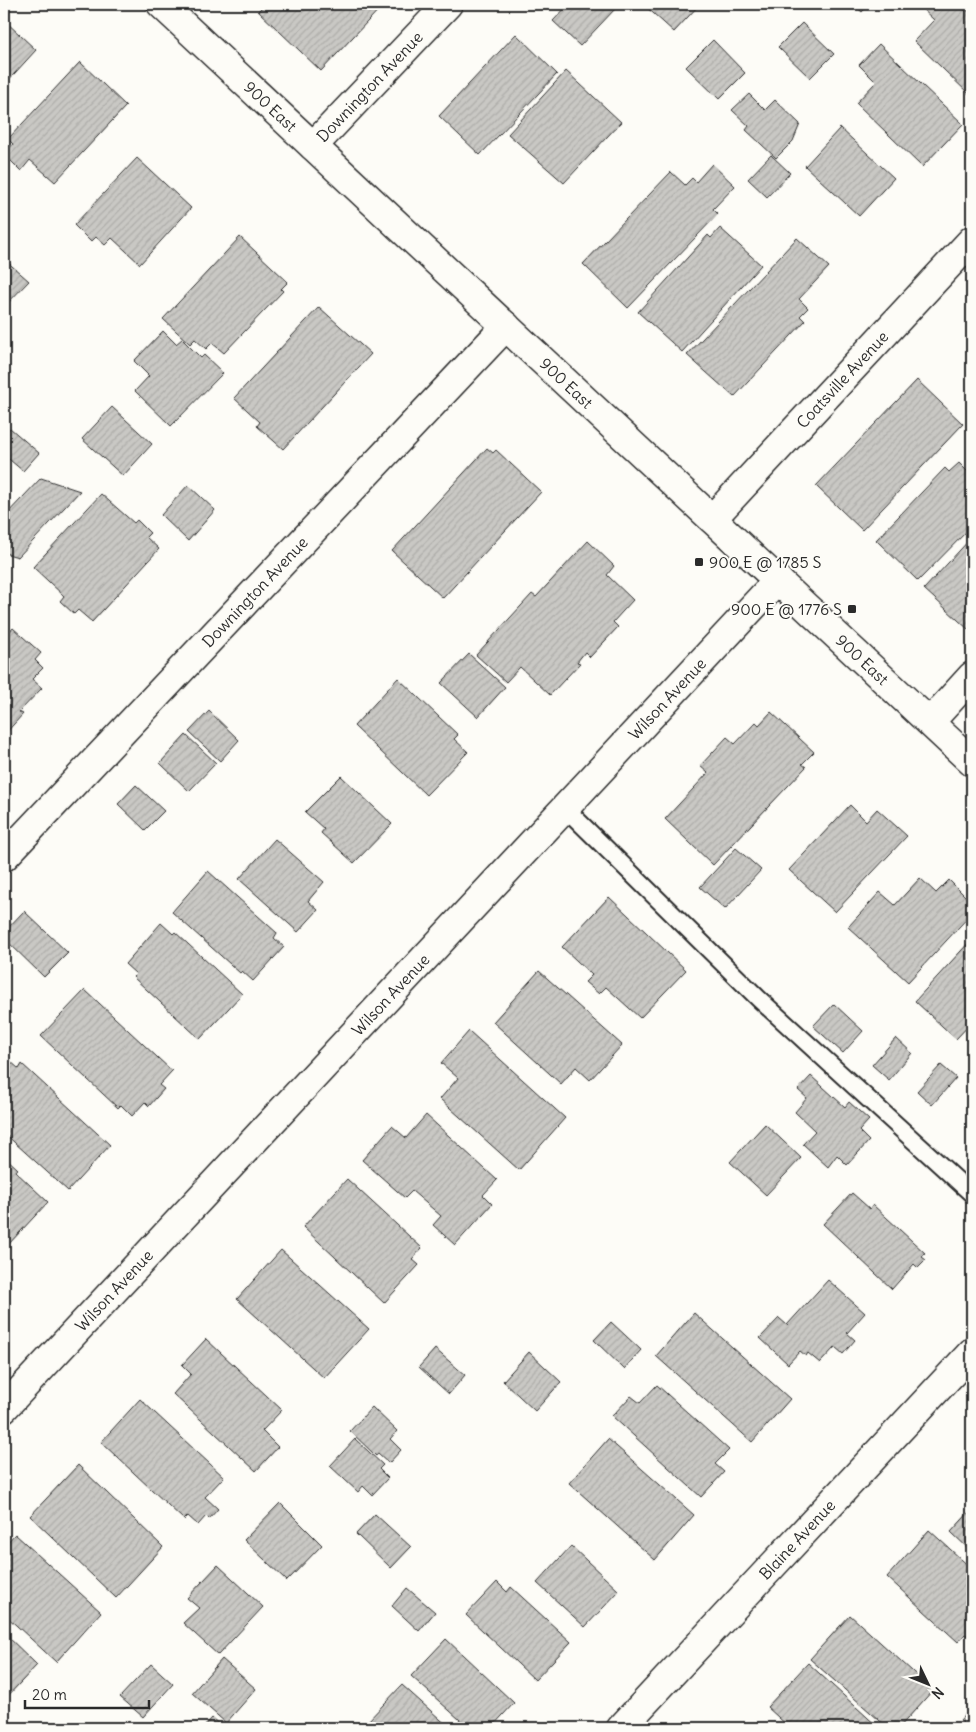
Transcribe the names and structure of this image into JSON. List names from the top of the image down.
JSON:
{
  "streets": {
    "street": [
      "Downington Avenue",
      "900 East",
      "Coatsville Avenue",
      "Wilson Avenue",
      "Blaine Avenue"
    ]
  },
  "crossings": [
    ["Downington Avenue", "900 East"],
    ["900 East", "Coatsville Avenue"],
    ["900 East", "Wilson Avenue"]
  ],
  "places": {
    "transit": ["900 E @ 1785 S", "900 E @ 1776 S"]
  },
  "scale_bar": "20 m",
  "north": "bottom right"
}
